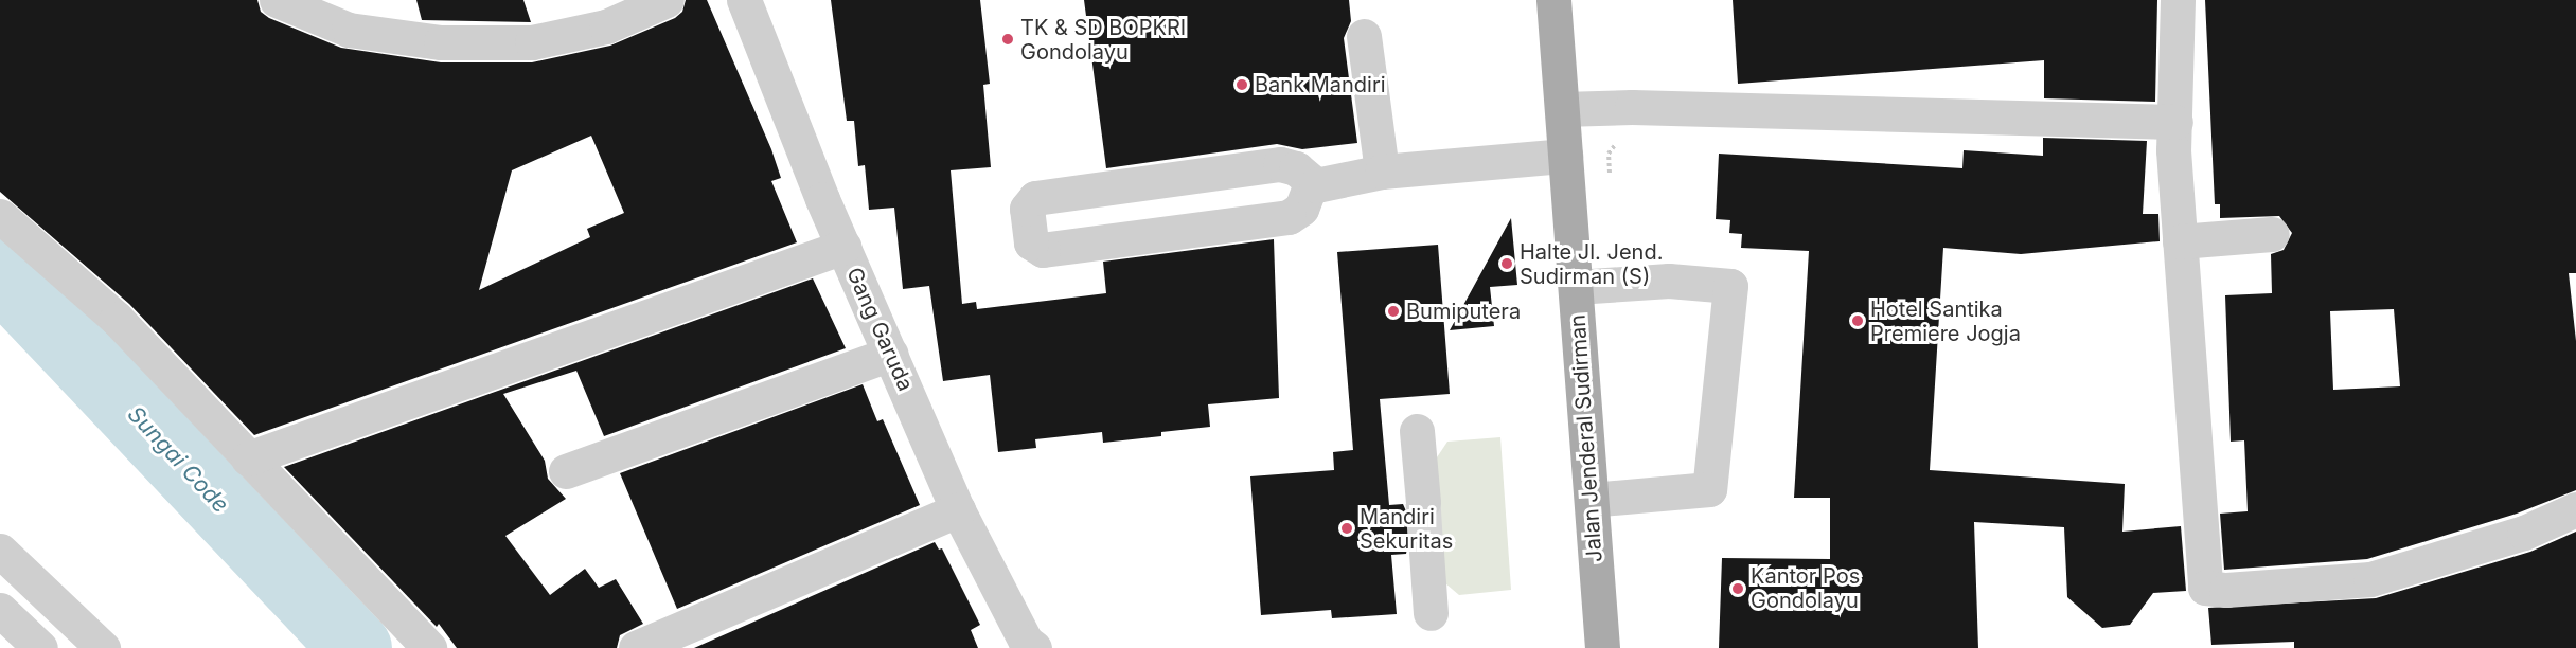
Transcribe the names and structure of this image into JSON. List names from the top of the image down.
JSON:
{
  "streets": {
    "main road": ["Jalan Jenderal Sudirman"],
    "street": ["Gang Garuda"]
  },
  "water": ["Sungai Code"],
  "places": [
    "TK & SD BOPKRI Gondolayu",
    "Bank Mandiri",
    "Halte Jl. Jend. Sudirman (S)",
    "Bumiputera",
    "Hotel Santika Premiere Jogja",
    "Mandiri Sekuritas",
    "Kantor Pos Gondolayu"
  ]
}
